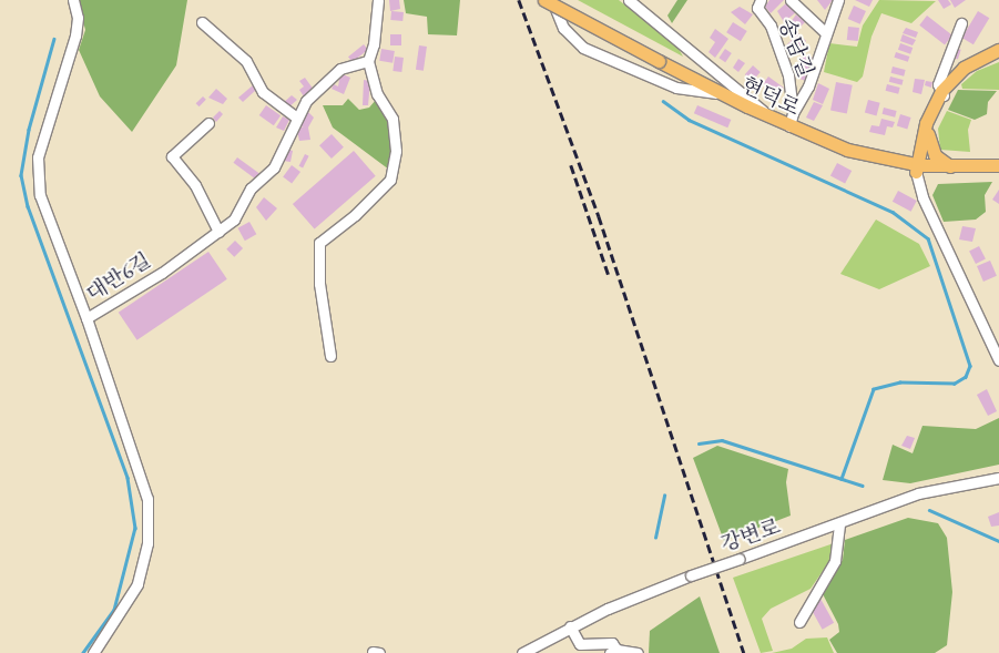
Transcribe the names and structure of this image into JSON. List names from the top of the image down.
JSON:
{
  "streets": {
    "main road": ["현덕로"],
    "street": ["송담길", "대반6길", "강변로"]
  },
  "crossings": [
    ["송담길", "현덕로"]
  ]
}
